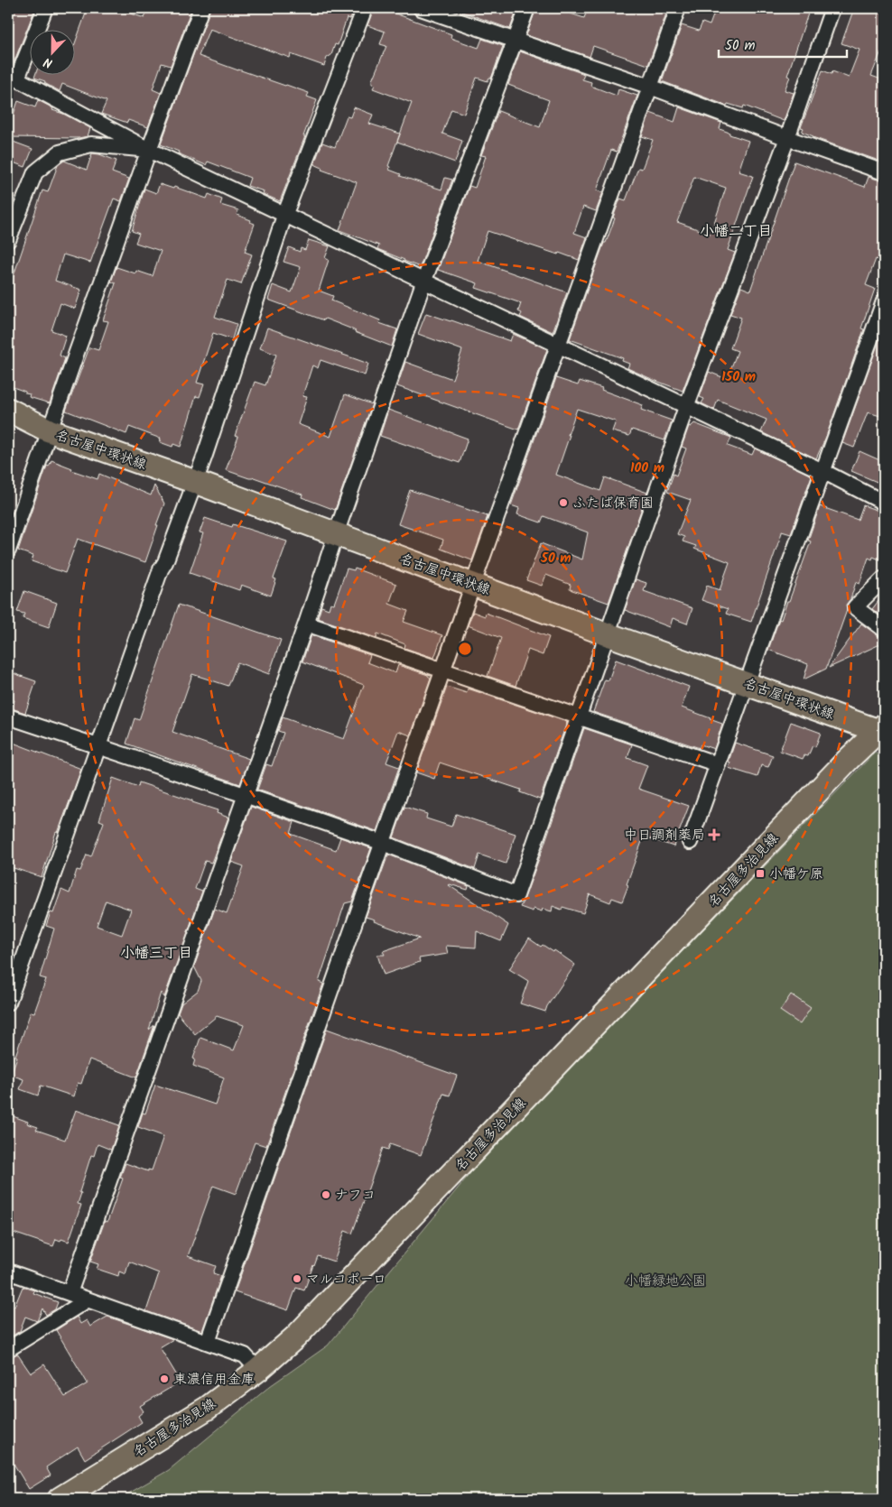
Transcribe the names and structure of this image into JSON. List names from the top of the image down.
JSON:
{
  "streets": {
    "main road": ["名古屋中環状線", "名古屋多治見線"]
  },
  "crossings": [
    ["名古屋中環状線", "名古屋多治見線"]
  ],
  "districts": ["小幡二丁目", "小幡三丁目"],
  "parks": ["小幡緑地公園"],
  "places": {
    "other": [
      "ふたば保育園",
      "ナフコ",
      "マルコポーロ",
      "東濃信用金庫"
    ],
    "health": ["中日調剤薬局"],
    "transit": ["小幡ケ原"]
  },
  "scale_bar": "50 m",
  "north": "bottom",
  "rings": ["150 m", "100 m", "50 m"]
}
